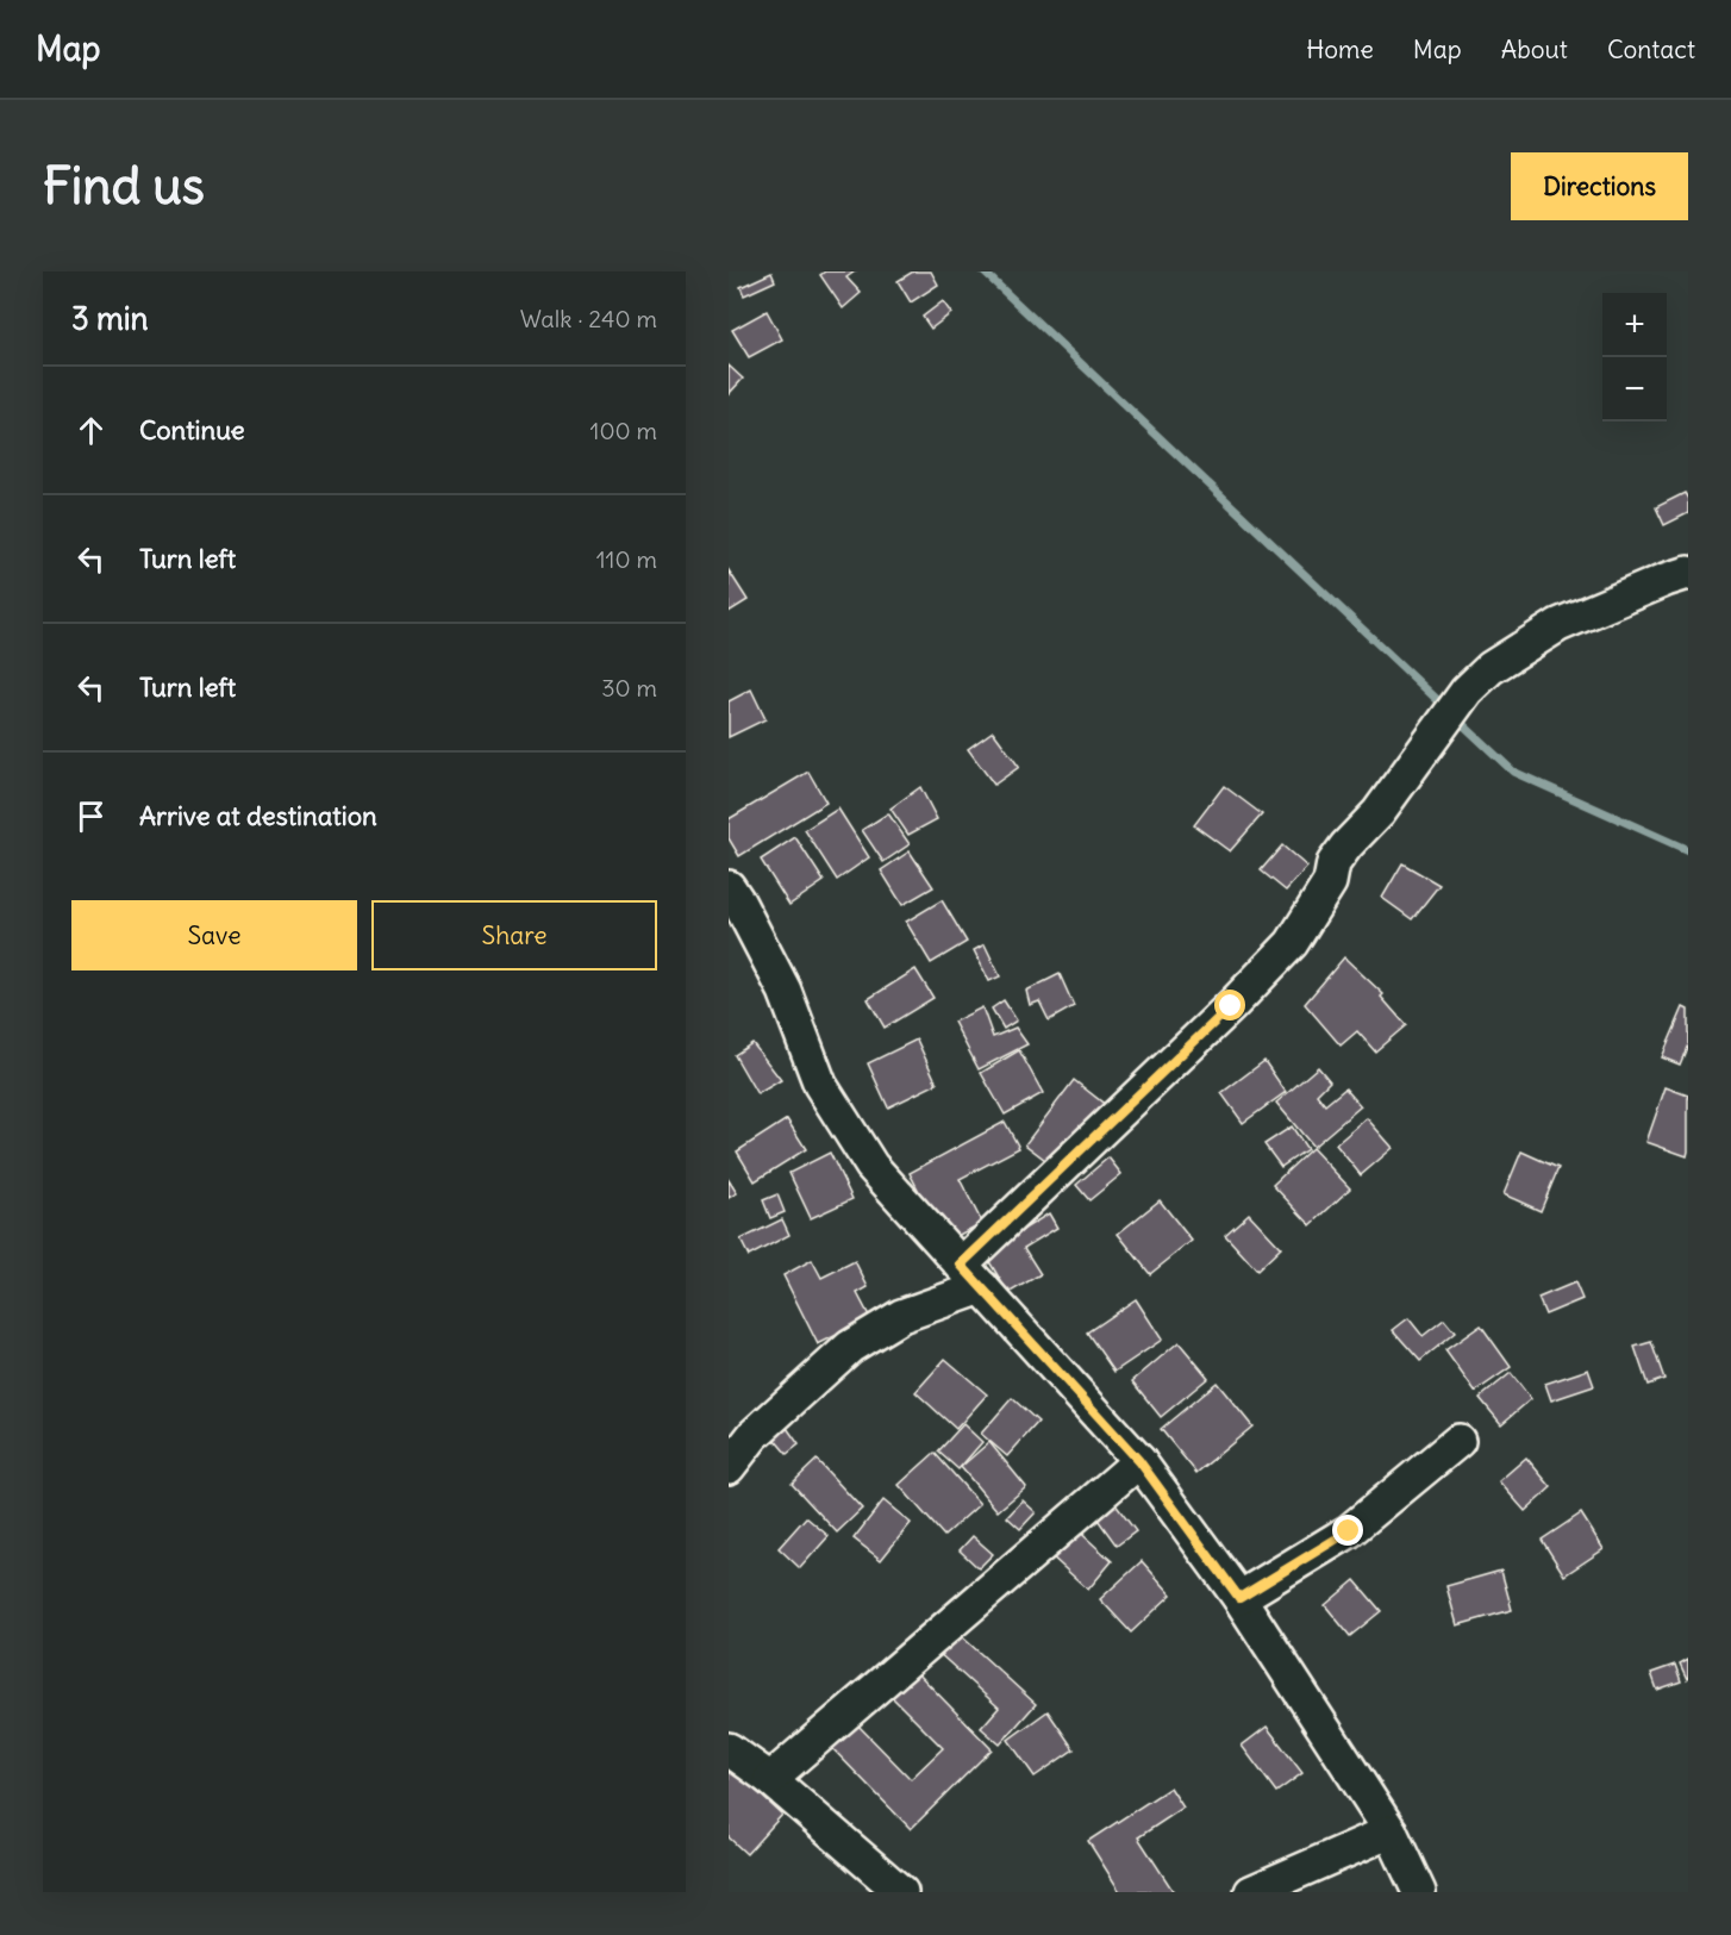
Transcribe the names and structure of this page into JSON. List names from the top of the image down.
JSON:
{
  "page": {
    "header": "Map",
    "nav": [
      "Home",
      "Map",
      "About",
      "Contact"
    ],
    "buttons": [
      "Directions",
      ["Save", "Share"]
    ],
    "title": "Find us",
    "heading": ["3 min", "Walk · 240 m"],
    "map_buttons": ["+", "−"],
    "list": [
      ["Continue", "100 m"],
      ["Turn left", "110 m"],
      ["Turn left", "30 m"],
      "Arrive at destination"
    ]
  }
}
